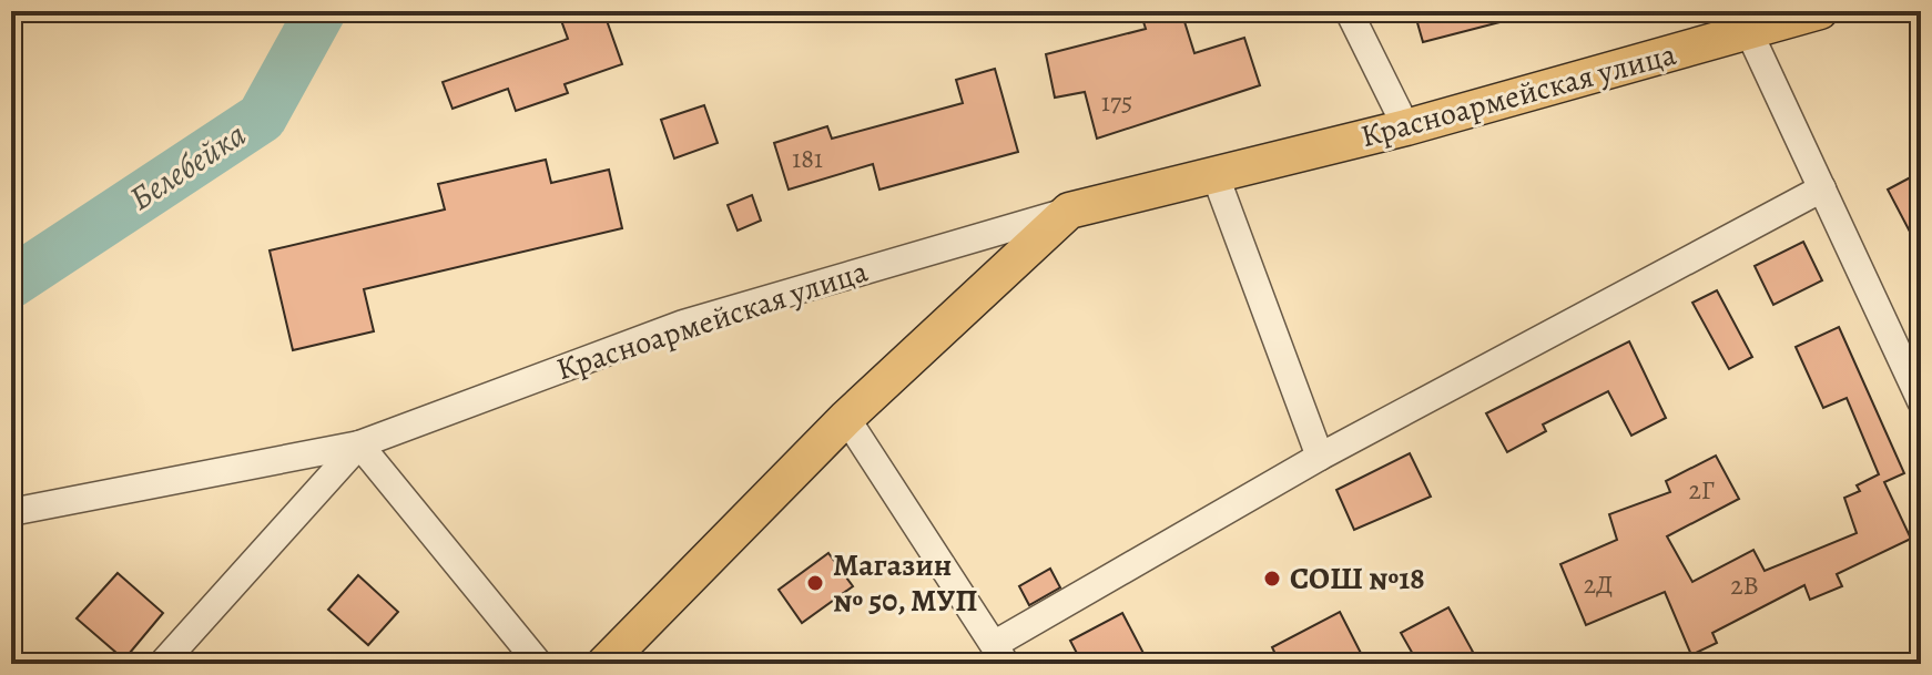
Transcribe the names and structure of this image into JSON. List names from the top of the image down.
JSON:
{
  "streets": {
    "main road": ["Красноармейская улица"]
  },
  "water": ["Белебейка"],
  "places": ["СОШ №18", "Магазин № 50, МУП"],
  "house_numbers": [
    "175",
    "181",
    "2Г",
    "2Д",
    "2В"
  ]
}
